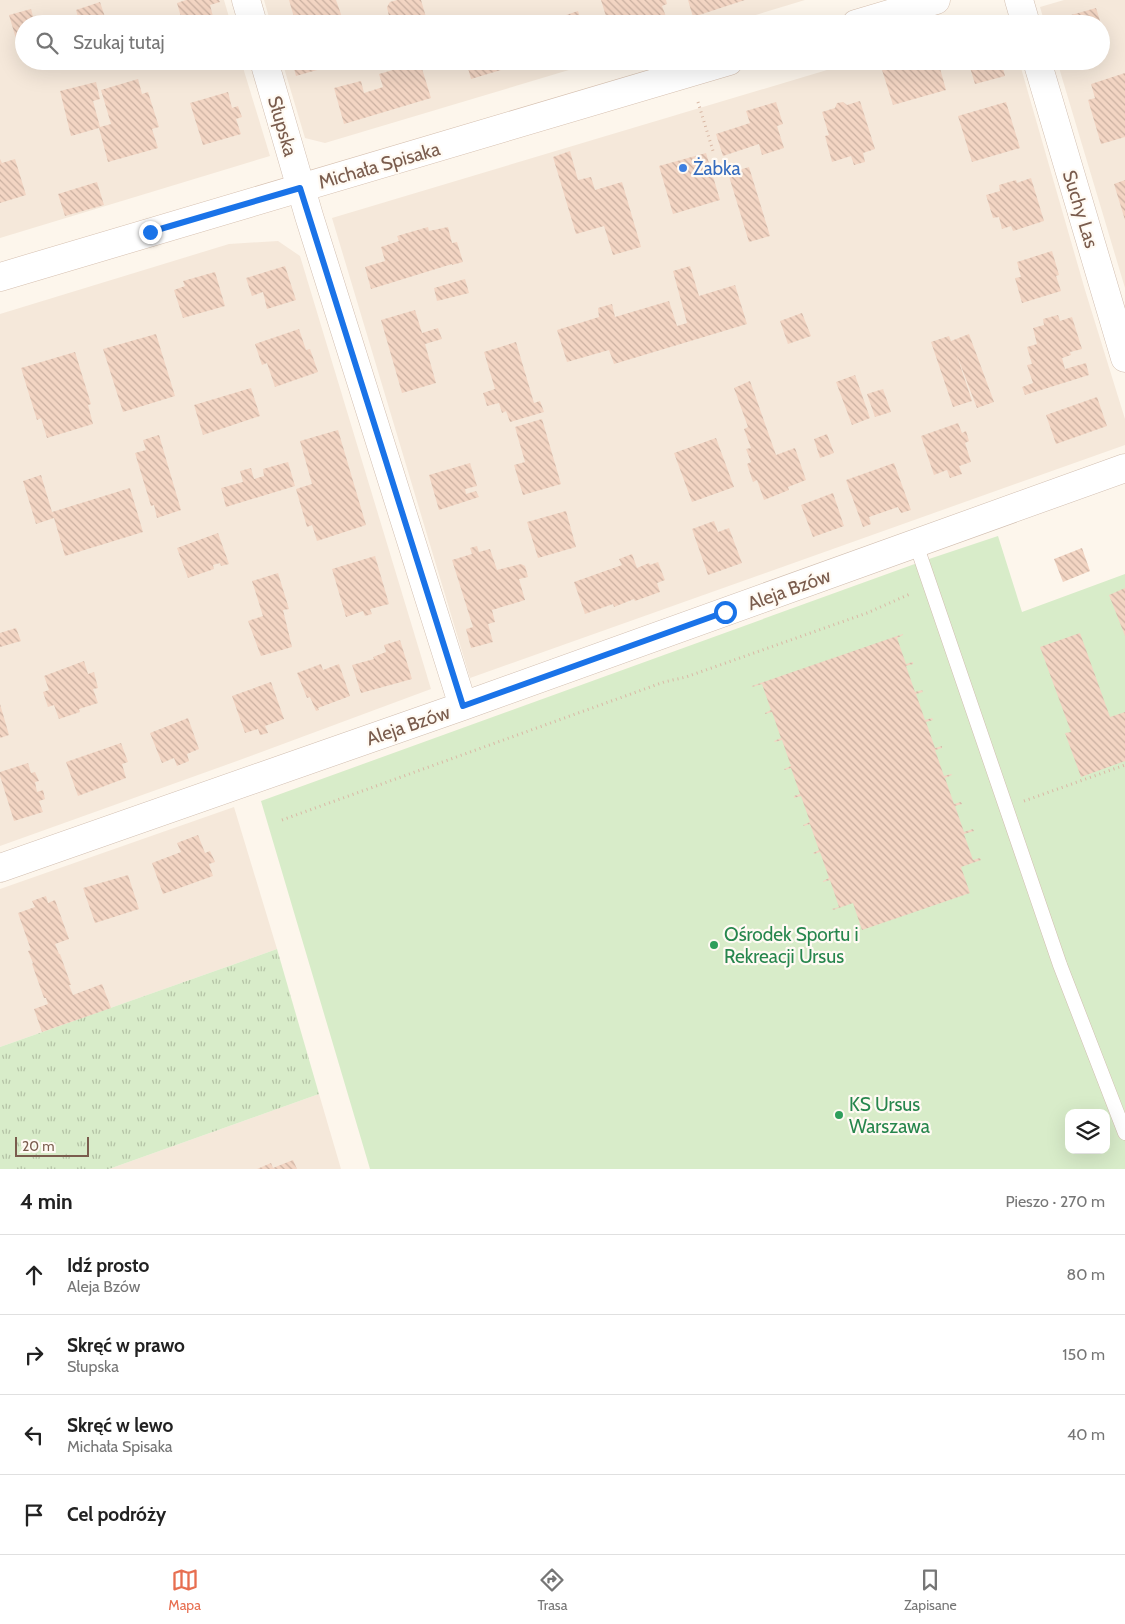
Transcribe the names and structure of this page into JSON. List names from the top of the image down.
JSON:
{
  "streets": {
    "street": [
      "Słupska",
      "Michała Spisaka",
      "Suchy Las",
      "Aleja Bzów"
    ]
  },
  "crossings": [
    ["Słupska", "Michała Spisaka"],
    ["Słupska", "Aleja Bzów"]
  ],
  "places": ["Żabka", "Ośrodek Sportu i Rekreacji Ursus", "KS Ursus Warszawa"],
  "scale_bar": "20 m",
  "page": {
    "search": "Szukaj tutaj",
    "scale": "20 m",
    "heading": ["4 min", "Pieszo · 270 m"],
    "list": [
      ["Idź prosto", "Aleja Bzów", "80 m"],
      ["Skręć w prawo", "Słupska", "150 m"],
      ["Skręć w lewo", "Michała Spisaka", "40 m"],
      "Cel podróży"
    ],
    "nav": ["Mapa", "Trasa", "Zapisane"]
  }
}
